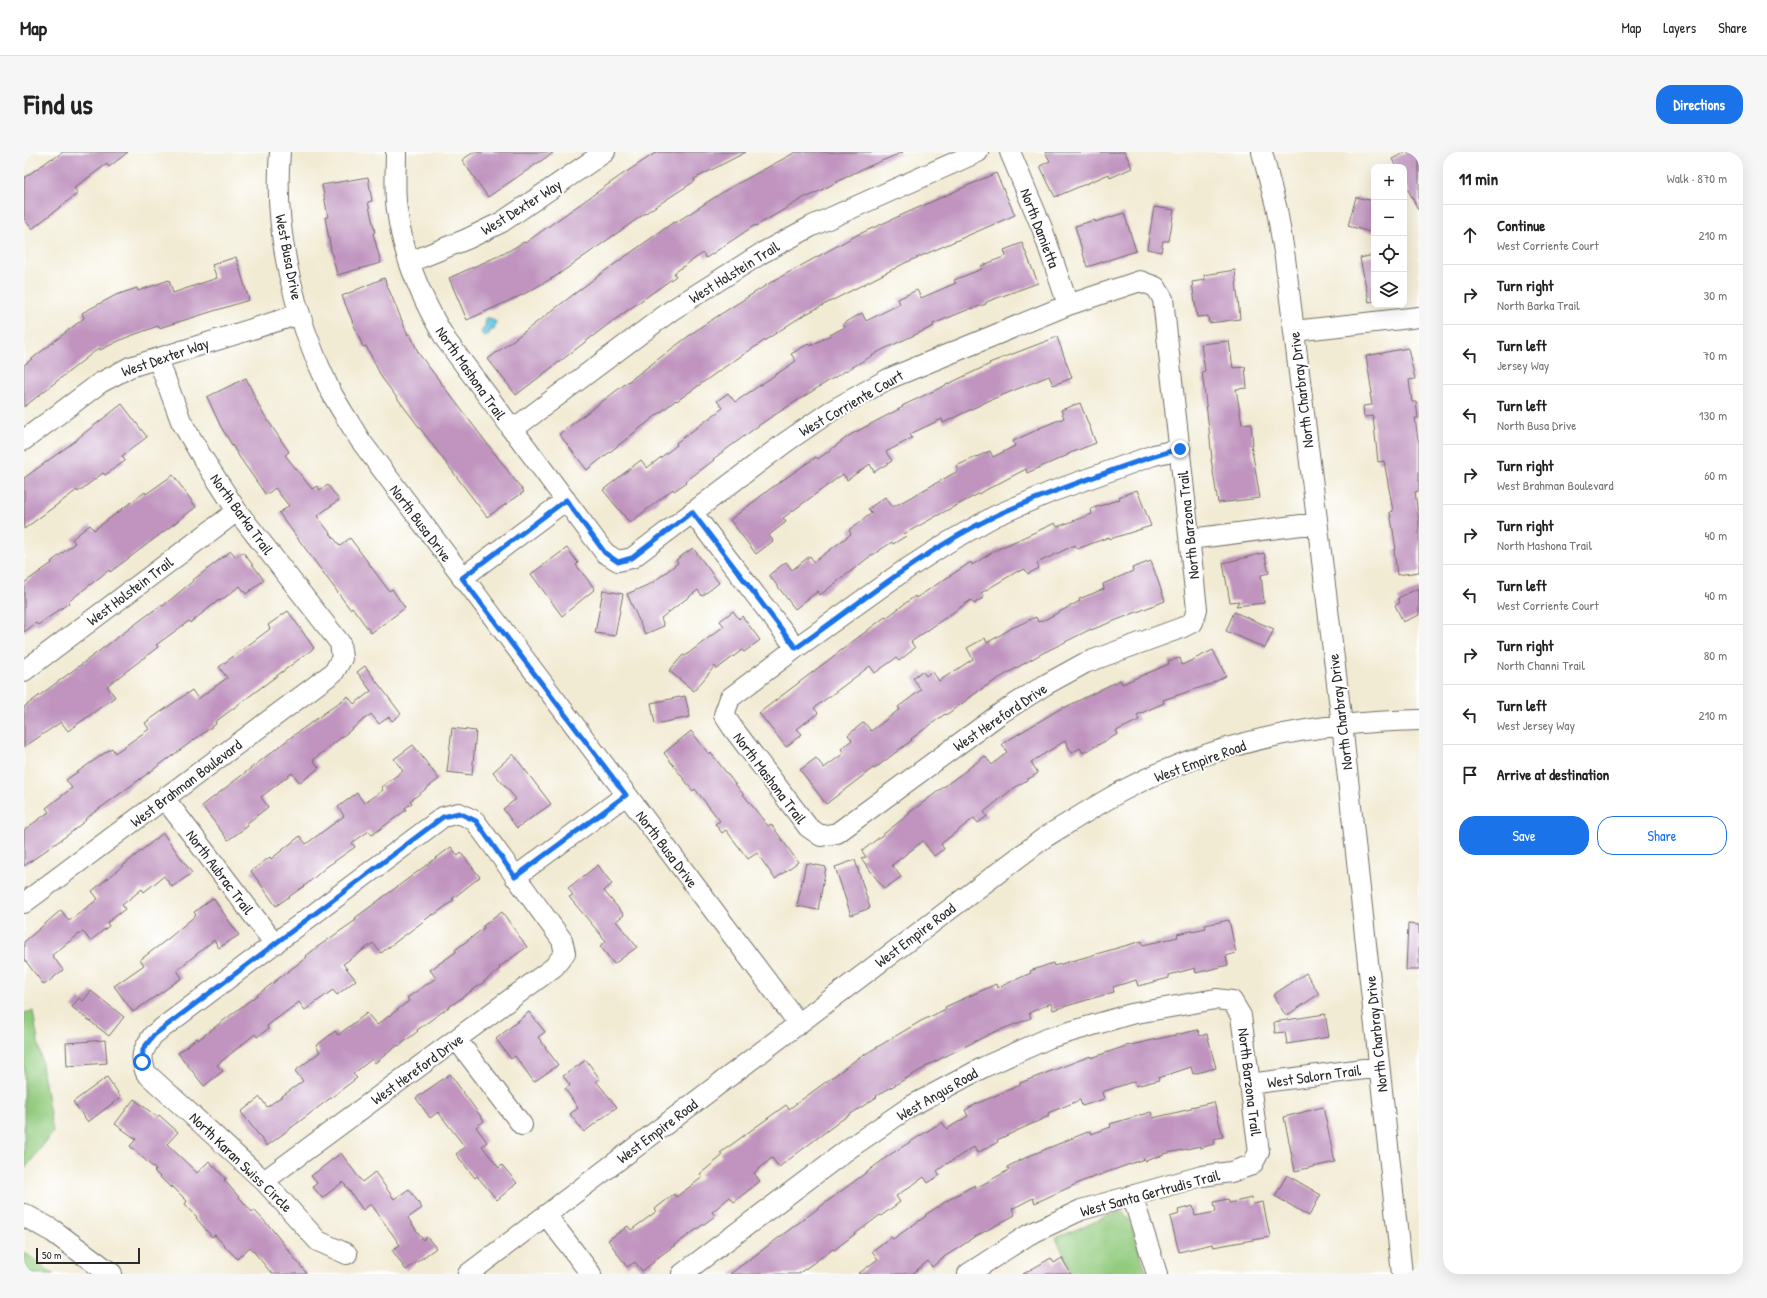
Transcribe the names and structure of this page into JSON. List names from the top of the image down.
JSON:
{
  "streets": {
    "street": [
      "West Dexter Way",
      "North Damietta",
      "West Busa Drive",
      "West Holstein Trail",
      "North Mashona Trail",
      "North Charbray Drive",
      "West Corriente Court",
      "North Barka Trail",
      "North Busa Drive",
      "North Barzona Trail",
      "West Hereford Drive",
      "West Empire Road",
      "West Brahman Boulevard",
      "North Aubrac Trail",
      "West Salorn Trail",
      "West Angus Road",
      "North Karan Swiss Circle",
      "West Santa Gertrudis Trail"
    ]
  },
  "crossings": [
    ["West Dexter Way", "West Busa Drive"],
    ["West Dexter Way", "North Mashona Trail"],
    ["West Dexter Way", "North Barka Trail"],
    ["West Dexter Way", "North Busa Drive"],
    ["North Damietta", "West Corriente Court"],
    ["West Busa Drive", "North Busa Drive"],
    ["West Holstein Trail", "North Mashona Trail"],
    ["West Holstein Trail", "North Barka Trail"],
    ["North Mashona Trail", "West Corriente Court"],
    ["North Mashona Trail", "West Hereford Drive"],
    ["North Charbray Drive", "West Empire Road"],
    ["North Charbray Drive", "West Salorn Trail"],
    ["West Corriente Court", "North Barzona Trail"],
    ["North Barka Trail", "West Brahman Boulevard"],
    ["North Busa Drive", "West Empire Road"],
    ["North Barzona Trail", "West Hereford Drive"],
    ["North Barzona Trail", "West Salorn Trail"],
    ["North Barzona Trail", "West Angus Road"],
    ["North Barzona Trail", "West Santa Gertrudis Trail"],
    ["West Hereford Drive", "North Karan Swiss Circle"],
    ["West Brahman Boulevard", "North Aubrac Trail"],
    ["North Aubrac Trail", "North Karan Swiss Circle"]
  ],
  "scale_bar": "50 m",
  "page": {
    "header": "Map",
    "nav": ["Map", "Layers", "Share"],
    "title": "Find us",
    "buttons": [
      "Directions",
      ["Save", "Share"]
    ],
    "heading": ["11 min", "Walk · 870 m"],
    "map_buttons": ["+", "−"],
    "list": [
      ["Continue", "West Corriente Court", "210 m"],
      ["Turn right", "North Barka Trail", "30 m"],
      ["Turn left", "Jersey Way", "70 m"],
      ["Turn left", "North Busa Drive", "130 m"],
      ["Turn right", "West Brahman Boulevard", "60 m"],
      ["Turn right", "North Mashona Trail", "40 m"],
      ["Turn left", "West Corriente Court", "40 m"],
      ["Turn right", "North Channi Trail", "80 m"],
      ["Turn left", "West Jersey Way", "210 m"],
      "Arrive at destination"
    ],
    "scale": "50 m"
  }
}
